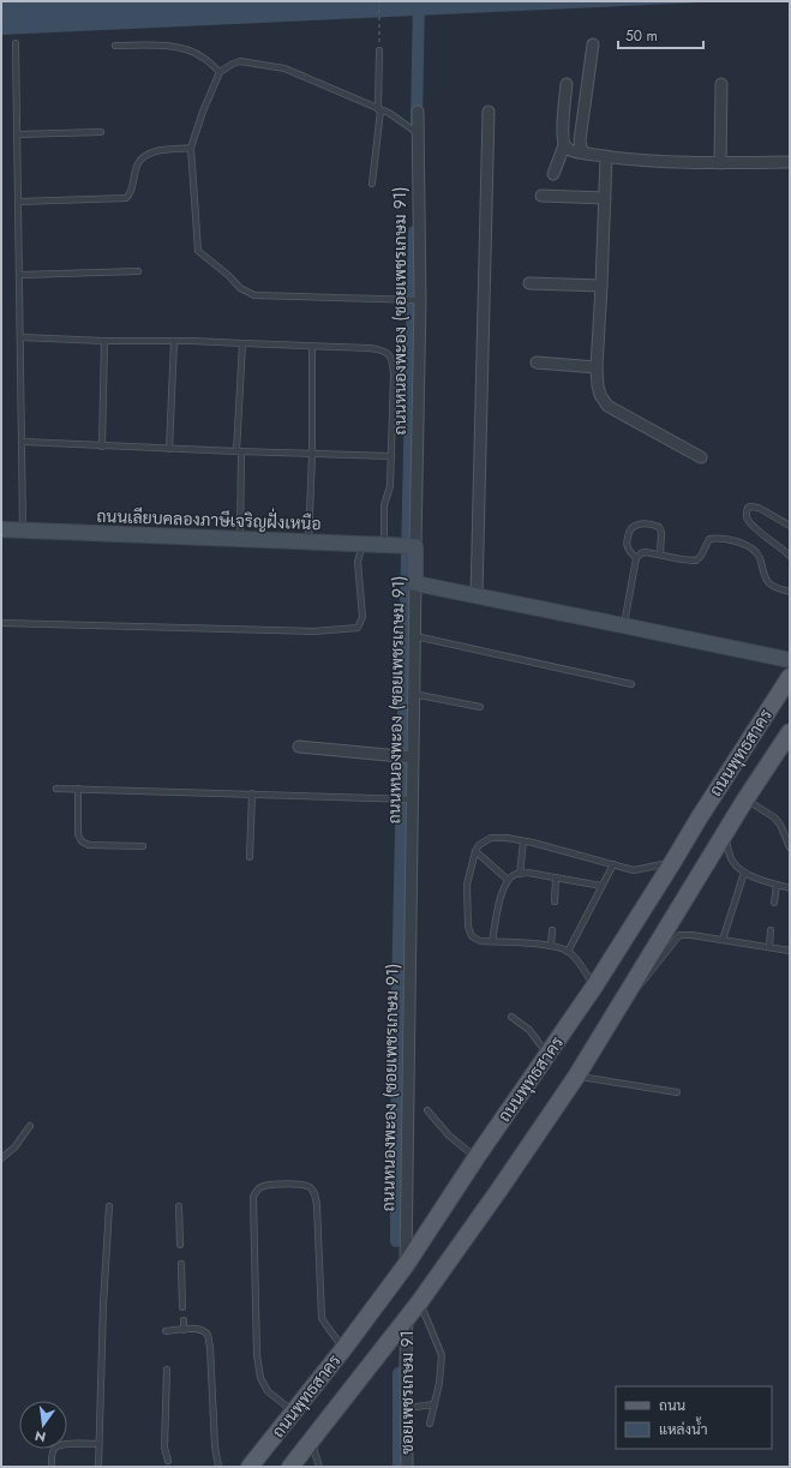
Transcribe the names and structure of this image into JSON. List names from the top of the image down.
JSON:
{
  "streets": {
    "main road": ["ถนนหนองพะอง (ซอยเพชรเกษม 91)", "ถนนเลียบคลองภาษีเจริญฝั่งเหนือ", "ถนนพุทธสาคร"],
    "street": ["ซอยเพชรเกษม 91"]
  },
  "crossings": [
    ["ถนนหนองพะอง (ซอยเพชรเกษม 91)", "ถนนเลียบคลองภาษีเจริญฝั่งเหนือ"],
    ["ถนนหนองพะอง (ซอยเพชรเกษม 91)", "ถนนพุทธสาคร"],
    ["ถนนพุทธสาคร", "ซอยเพชรเกษม 91"]
  ],
  "legend": ["ถนน", "แหล่งน้ำ"],
  "scale_bar": "50 m",
  "north": "bottom"
}
